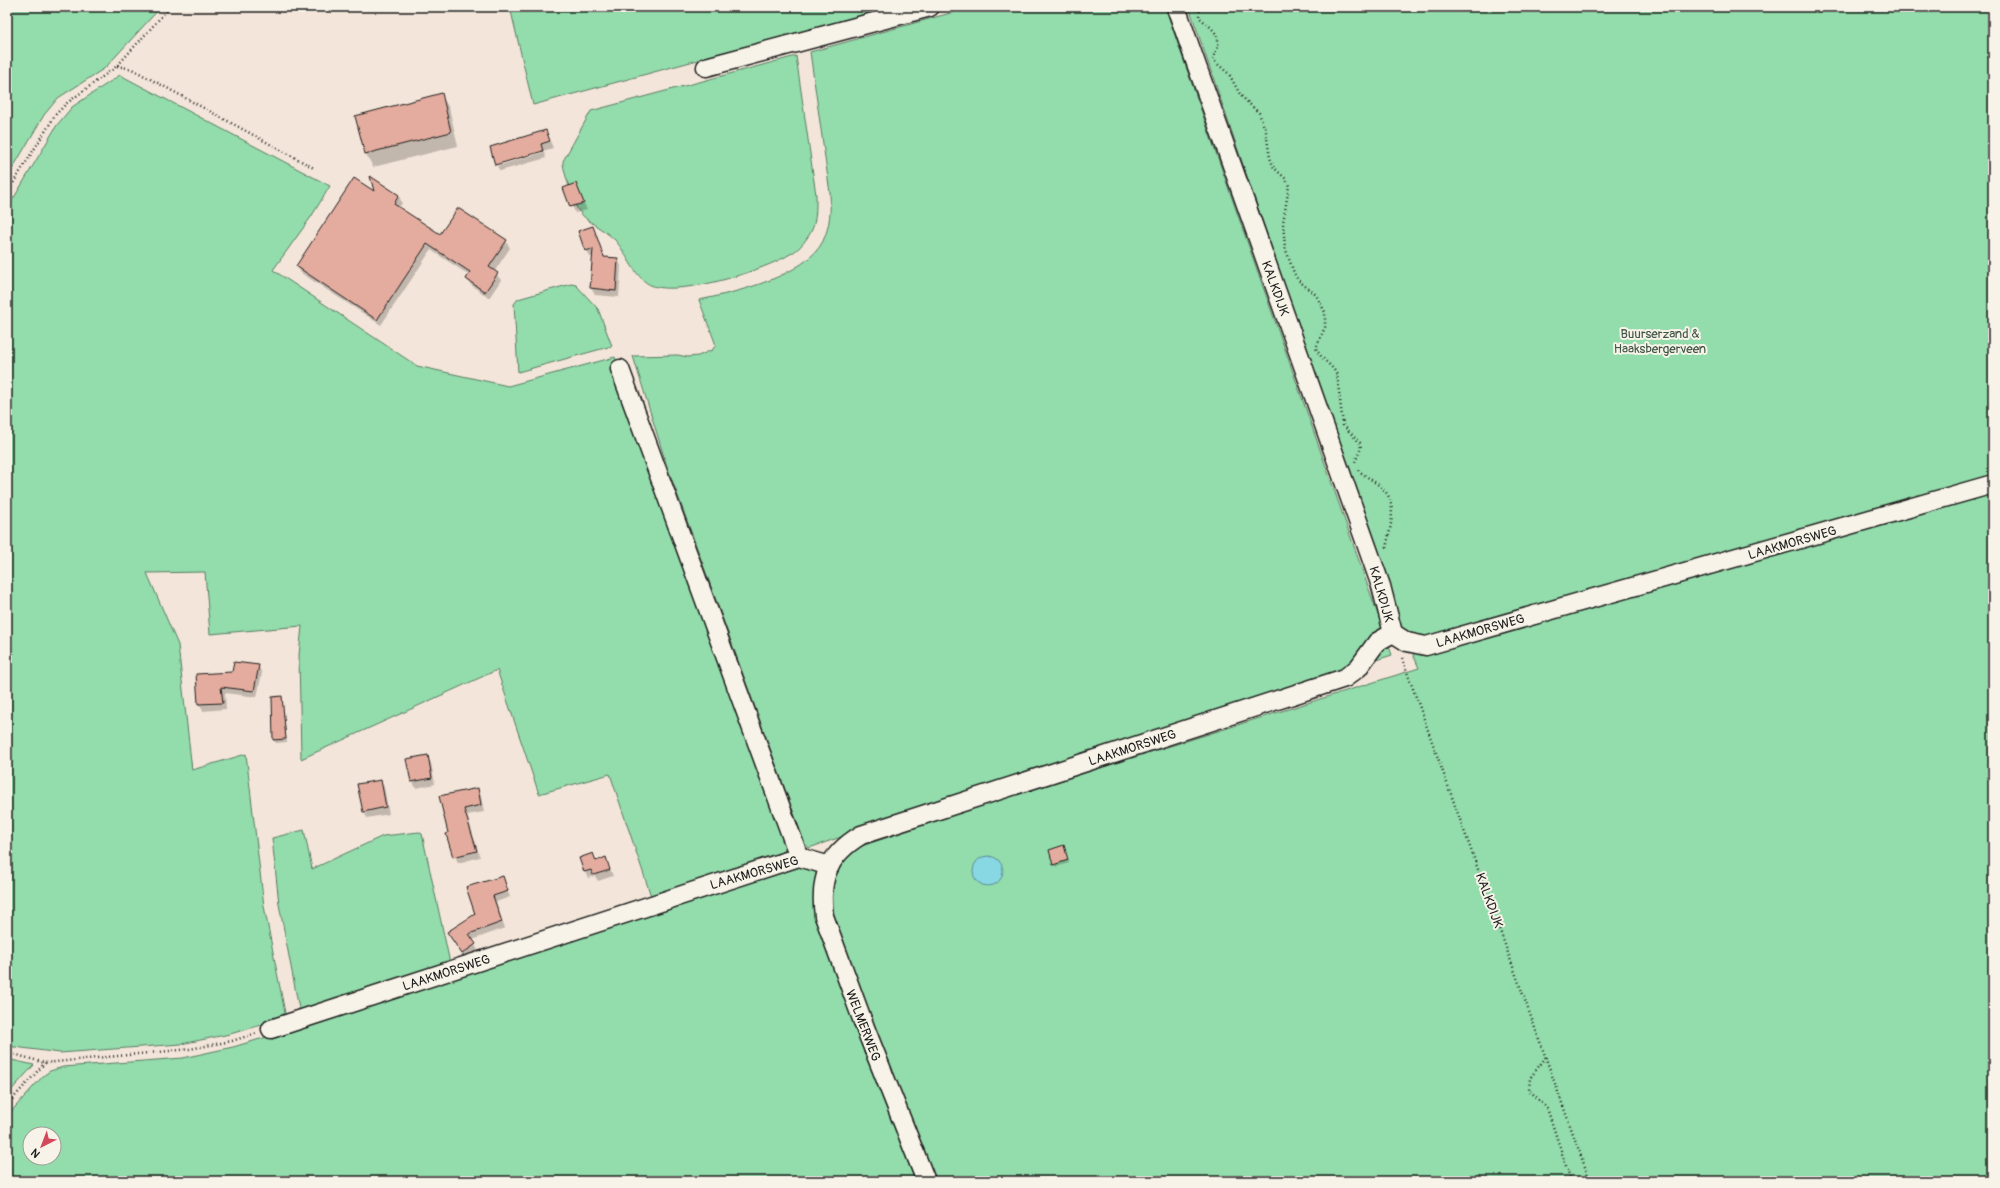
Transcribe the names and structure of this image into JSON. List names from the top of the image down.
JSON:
{
  "streets": {
    "street": ["KALKDIJK", "LAAKMORSWEG", "WELMERWEG"]
  },
  "crossings": [
    ["KALKDIJK", "LAAKMORSWEG"],
    ["LAAKMORSWEG", "WELMERWEG"]
  ],
  "parks": ["Buurserzand & Haaksbergerveen"],
  "north": "bottom left"
}
